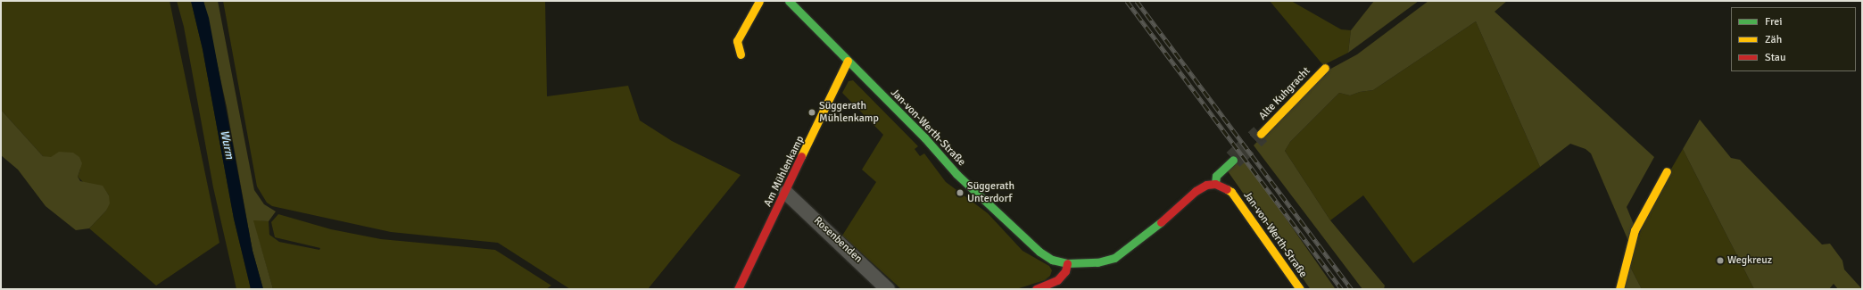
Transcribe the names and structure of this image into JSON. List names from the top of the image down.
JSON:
{
  "streets": {
    "main road": ["Alte Kuhgracht", "Jan-von-Werth-Straße", "Am Mühlenkamp"],
    "street": ["Rosenbenden"]
  },
  "crossings": [
    ["Jan-von-Werth-Straße", "Am Mühlenkamp"],
    ["Am Mühlenkamp", "Rosenbenden"]
  ],
  "water": ["Wurm"],
  "places": ["Süggerath Mühlenkamp", "Süggerath Unterdorf", "Wegkreuz"],
  "legend": ["Frei", "Zäh", "Stau"]
}
